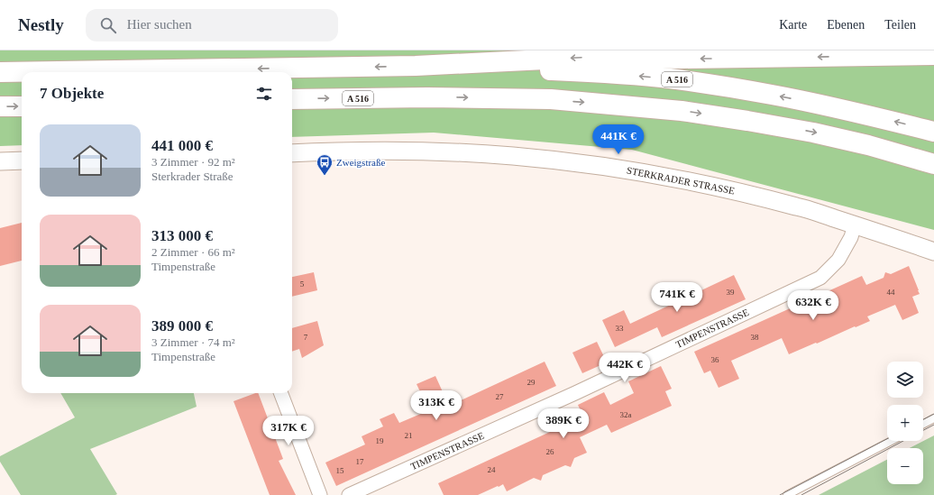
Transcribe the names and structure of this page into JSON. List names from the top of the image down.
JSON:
{
  "streets": {
    "highway": ["A 516"],
    "street": ["STERKRADER STRASSE", "TIMPENSTRASSE"]
  },
  "crossings": [
    ["STERKRADER STRASSE", "TIMPENSTRASSE"]
  ],
  "places": {
    "bus stop": ["Zweigstraße"]
  },
  "house_numbers": [
    "5",
    "39",
    "44",
    "33",
    "7",
    "38",
    "36",
    "29",
    "27",
    "32a",
    "21",
    "19",
    "26",
    "17",
    "24",
    "15"
  ],
  "page": {
    "header": "Nestly",
    "search": "Hier suchen",
    "nav": ["Karte", "Ebenen", "Teilen"],
    "heading": "7 Objekte",
    "list": [
      {
        "name": "441 000 €",
        "note": "3 Zimmer · 92 m² · Sterkrader Straße"
      },
      {
        "name": "313 000 €",
        "note": "2 Zimmer · 66 m² · Timpenstraße"
      },
      {
        "name": "389 000 €",
        "note": "3 Zimmer · 74 m² · Timpenstraße"
      }
    ],
    "price": [
      "441K €",
      "741K €",
      "632K €",
      "442K €",
      "313K €",
      "389K €",
      "317K €"
    ],
    "map_buttons": ["+", "−"]
  }
}
